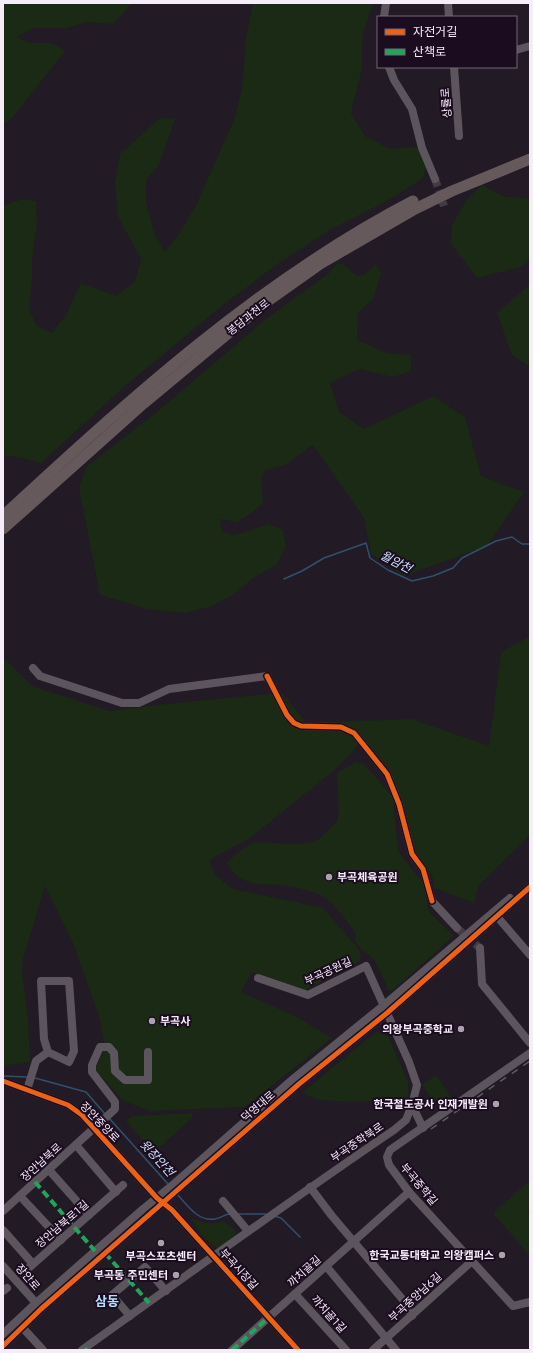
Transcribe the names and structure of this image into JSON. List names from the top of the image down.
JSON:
{
  "streets": {
    "highway": ["봉담과천로"],
    "street": [
      "상률로",
      "부곡공원길",
      "덕영대로",
      "장안중앙로",
      "부곡중학북로",
      "장안남북로",
      "부곡중학길",
      "장안남북로1길",
      "부곡시장길",
      "까치골길",
      "장안로",
      "부곡중앙남6길",
      "까치골1길"
    ]
  },
  "crossings": [
    ["부곡공원길", "덕영대로"],
    ["부곡공원길", "부곡중학북로"],
    ["덕영대로", "장안중앙로"],
    ["덕영대로", "부곡중학북로"],
    ["덕영대로", "부곡시장길"],
    ["덕영대로", "장안로"],
    ["장안중앙로", "장안남북로"],
    ["장안중앙로", "부곡시장길"],
    ["부곡중학길", "까치골길"],
    ["부곡중학길", "부곡중앙남6길"],
    ["부곡시장길", "까치골길"],
    ["까치골길", "까치골1길"]
  ],
  "districts": ["삼동"],
  "water": ["월암천", "윗장안천"],
  "places": [
    "부곡체육공원",
    "부곡사",
    "의왕부곡중학교",
    "한국철도공사 인재개발원",
    "부곡스포츠센터",
    "한국교통대학교 의왕캠퍼스",
    "부곡동 주민센터"
  ],
  "legend": ["자전거길", "산책로"]
}
